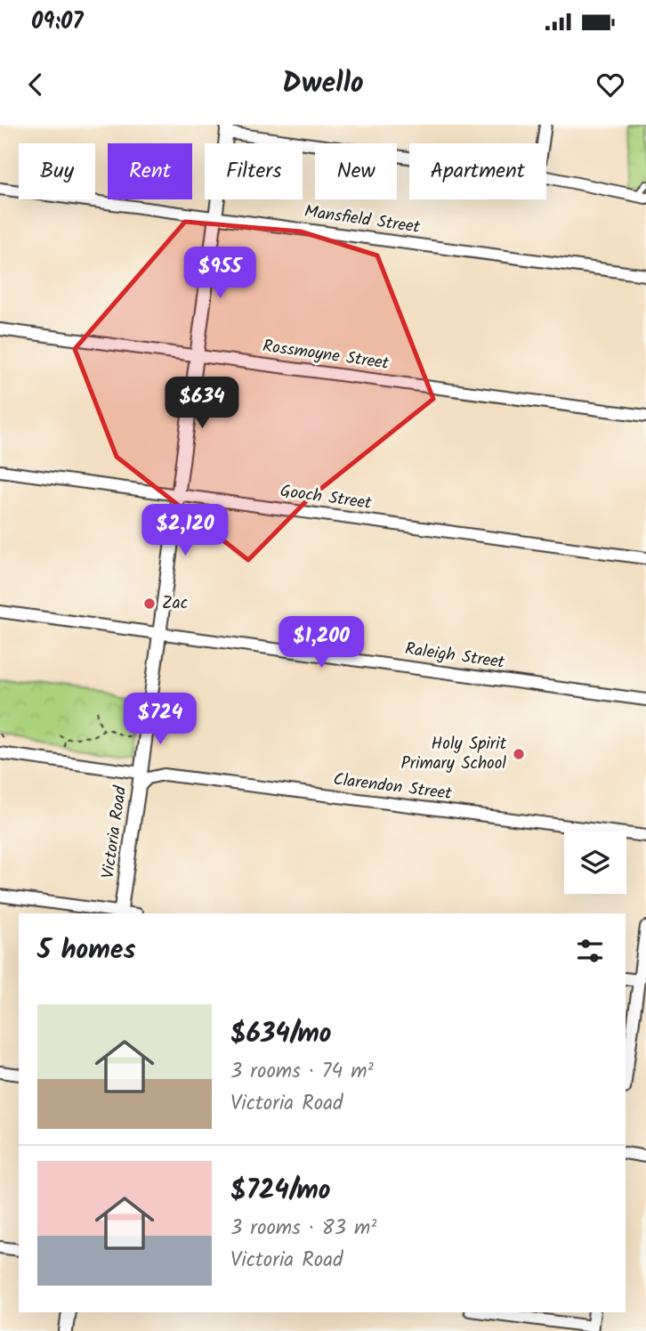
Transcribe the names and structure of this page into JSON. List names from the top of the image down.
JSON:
{
  "streets": {
    "street": [
      "Mansfield Street",
      "Rossmoyne Street",
      "Gooch Street",
      "Raleigh Street",
      "Clarendon Street",
      "Victoria Road"
    ]
  },
  "crossings": [
    ["Mansfield Street", "Victoria Road"],
    ["Rossmoyne Street", "Victoria Road"],
    ["Gooch Street", "Victoria Road"],
    ["Raleigh Street", "Victoria Road"],
    ["Clarendon Street", "Victoria Road"]
  ],
  "places": ["Zac", "Holy Spirit Primary School"],
  "page": {
    "status": "09:07",
    "header": "Dwello",
    "chip": [
      "Buy",
      "Rent",
      "Filters",
      "New",
      "Apartment"
    ],
    "price": [
      "$955",
      "$634",
      "$2,120",
      "$1,200",
      "$724"
    ],
    "heading": "5 homes",
    "list": [
      {
        "name": "$634/mo",
        "note": "3 rooms · 74 m² · Victoria Road"
      },
      {
        "name": "$724/mo",
        "note": "3 rooms · 83 m² · Victoria Road"
      }
    ]
  }
}
